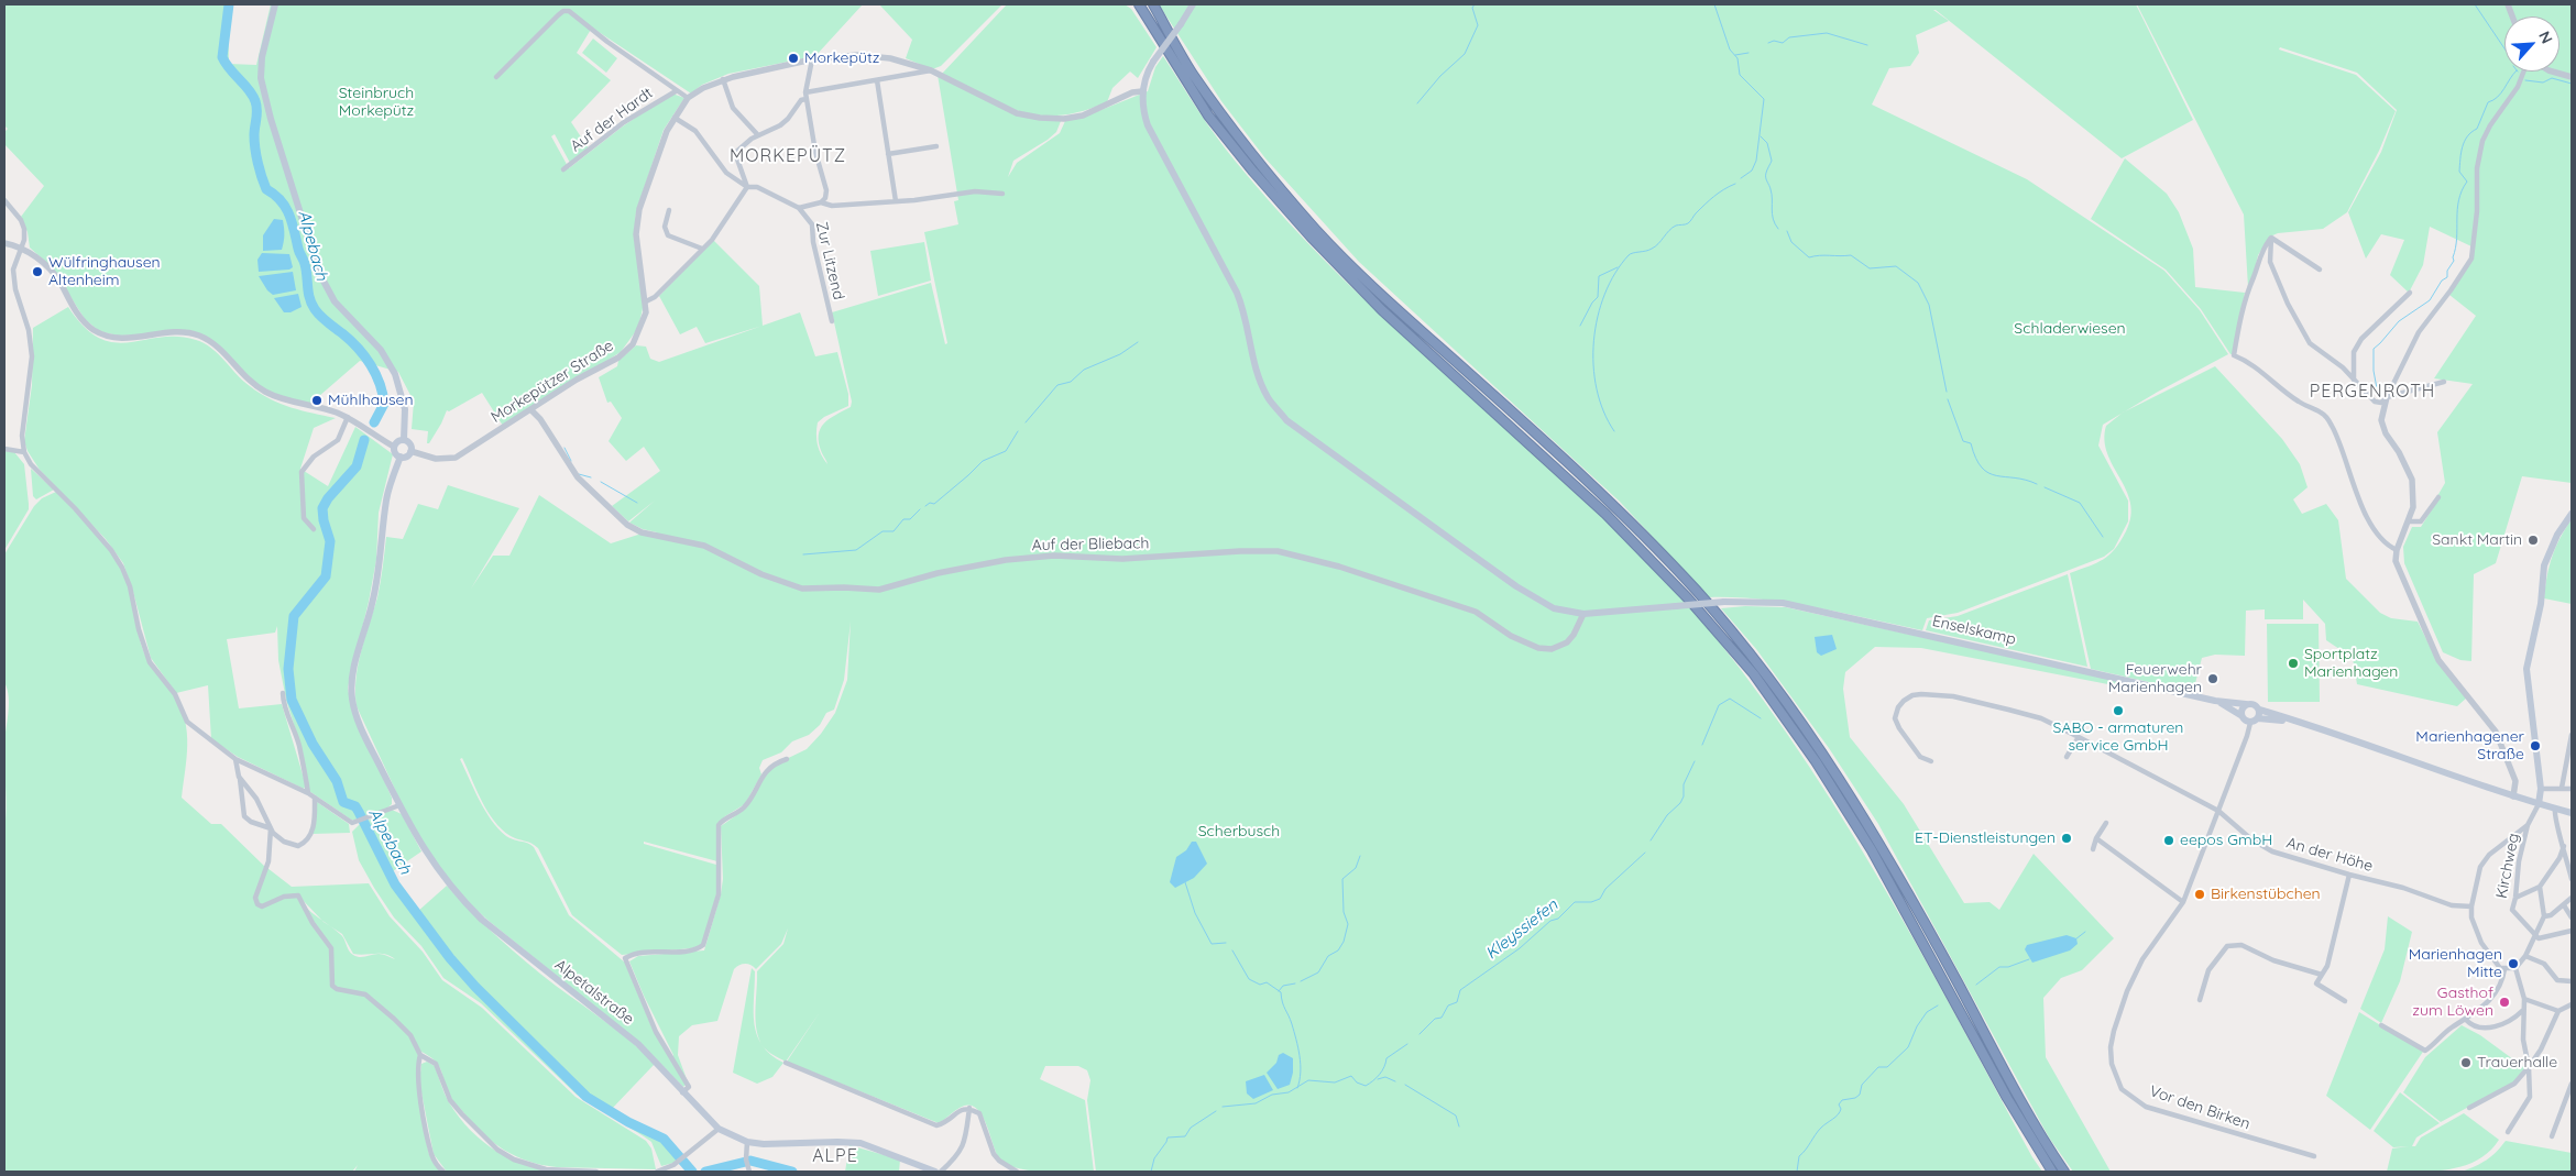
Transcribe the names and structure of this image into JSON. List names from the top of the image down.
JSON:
{
  "streets": {
    "main road": ["Enselskamp", "Alpetalstraße"],
    "street": [
      "Auf der Hardt",
      "Zur Litzend",
      "Morkepützer Straße",
      "Auf der Bliebach",
      "An der Höhe",
      "Kirchweg",
      "Vor den Birken"
    ]
  },
  "crossings": [
    ["Auf der Hardt", "Morkepützer Straße"],
    ["Morkepützer Straße", "Auf der Bliebach"],
    ["Morkepützer Straße", "Enselskamp"],
    ["Morkepützer Straße", "Alpetalstraße"],
    ["Auf der Bliebach", "Enselskamp"],
    ["An der Höhe", "Vor den Birken"]
  ],
  "districts": ["MORKEPÜTZ", "PERGENROTH", "ALPE"],
  "water": ["Alpebach", "Kleyssiefen"],
  "parks": ["Steinbruch Morkepütz", "Schladerwiesen", "Scherbusch"],
  "places": [
    "Morkepütz",
    "Wülfringhausen Altenheim",
    "Mühlhausen",
    "Sankt Martin",
    "Sportplatz Marienhagen",
    "Feuerwehr Marienhagen",
    "SABO - armaturen service GmbH",
    "Marienhagener Straße",
    "ET-Dienstleistungen",
    "eepos GmbH",
    "Birkenstübchen",
    "Marienhagen Mitte",
    "Gasthof zum Löwen",
    "Trauerhalle"
  ],
  "north": "top right"
}
